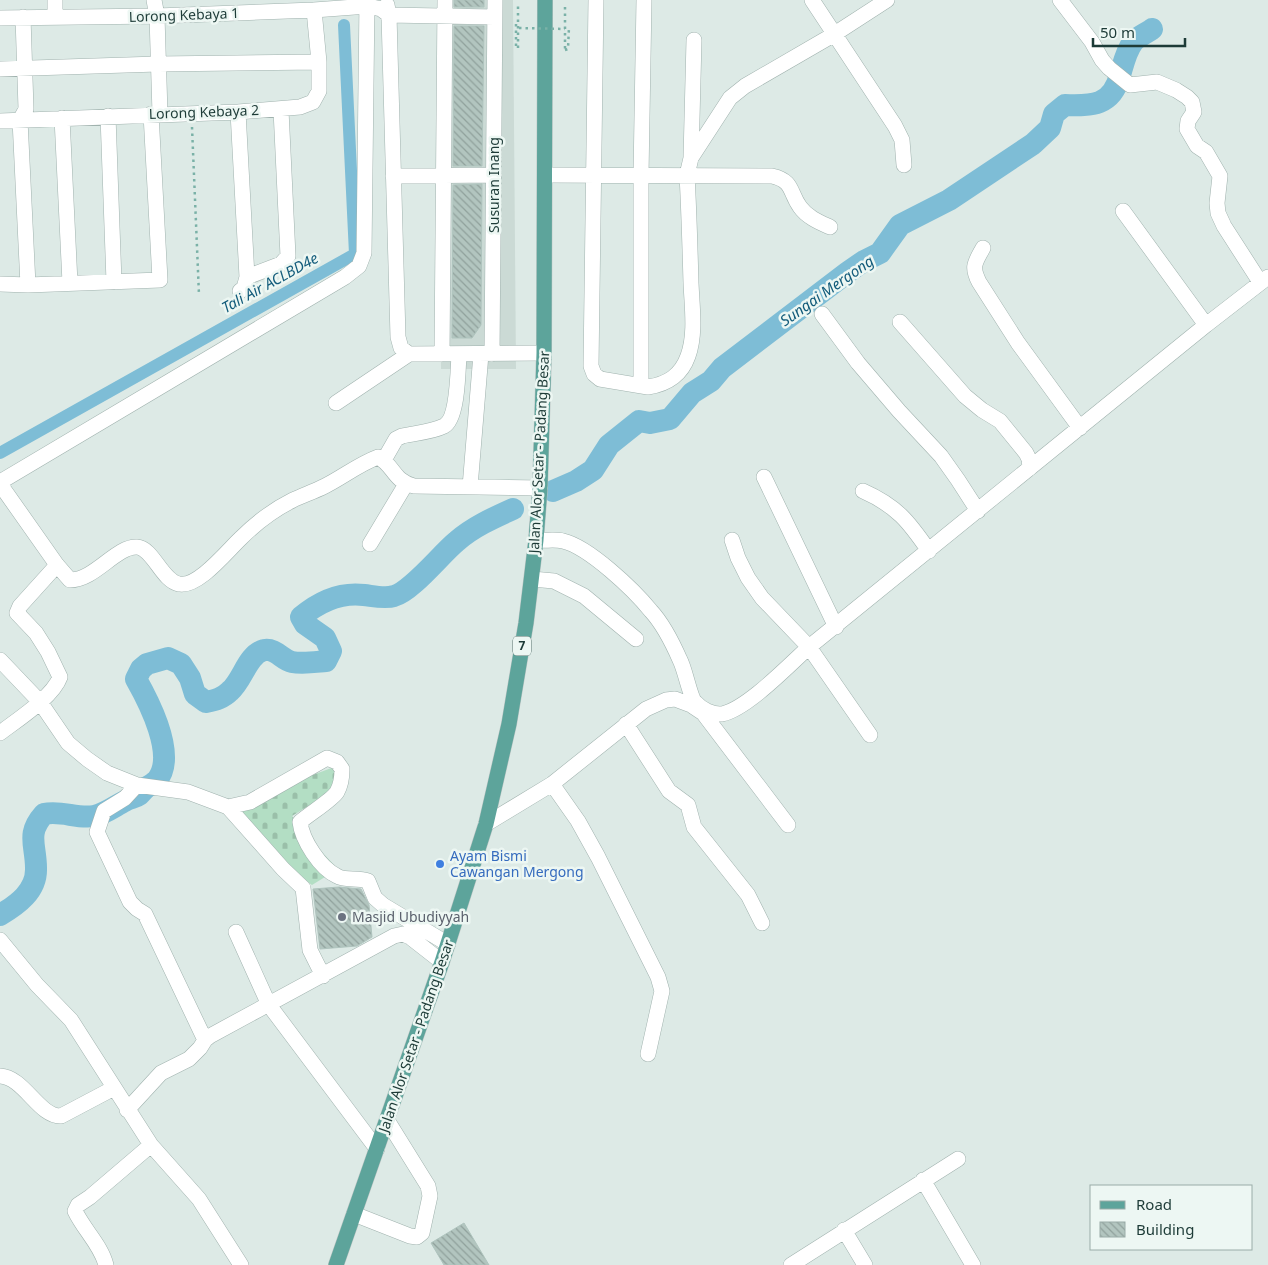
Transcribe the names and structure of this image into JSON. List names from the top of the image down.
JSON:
{
  "streets": {
    "main road": ["Jalan Alor Setar - Padang Besar", "7"],
    "street": ["Lorong Kebaya 1", "Lorong Kebaya 2", "Susuran Inang"]
  },
  "crossings": [
    ["Lorong Kebaya 1", "Lorong Kebaya 2"]
  ],
  "water": ["Tali Air ACLBD4e", "Sungai Mergong"],
  "places": ["Ayam Bismi Cawangan Mergong", "Masjid Ubudiyyah"],
  "legend": ["Road", "Building"],
  "scale_bar": "50 m"
}
